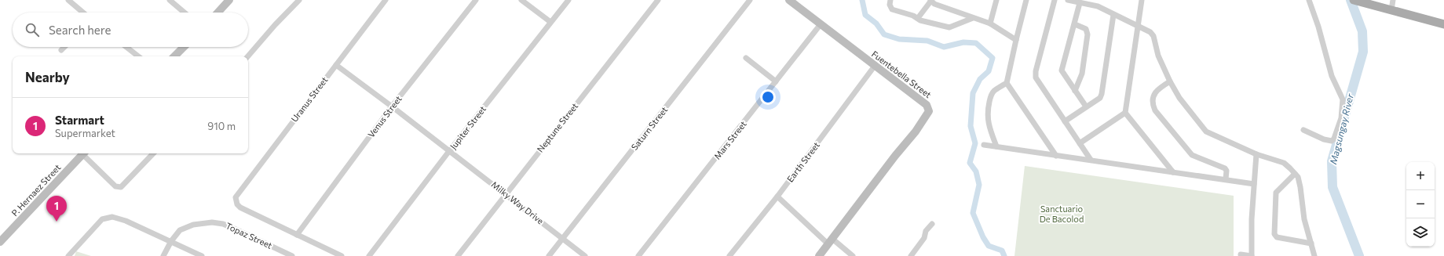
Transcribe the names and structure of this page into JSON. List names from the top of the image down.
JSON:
{
  "streets": {
    "street": [
      "Fuentebella Street",
      "Uranus Street",
      "Venus Street",
      "Jupiter Street",
      "Neptune Street",
      "Saturn Street",
      "Mars Street",
      "Earth Street",
      "P. Hernaez Street",
      "Milky Way Drive",
      "Topaz Street"
    ]
  },
  "crossings": [
    ["Fuentebella Street", "Mars Street"],
    ["Fuentebella Street", "Earth Street"],
    ["Uranus Street", "Venus Street"],
    ["Uranus Street", "Milky Way Drive"],
    ["Venus Street", "Milky Way Drive"],
    ["Jupiter Street", "Milky Way Drive"],
    ["Neptune Street", "Milky Way Drive"],
    ["Saturn Street", "Milky Way Drive"]
  ],
  "water": ["Magsungay River"],
  "parks": ["Sanctuario De Bacolod"],
  "page": {
    "search": "Search here",
    "heading": "Nearby",
    "list": [
      {
        "mark": "1",
        "name": "Starmart",
        "note": "Supermarket",
        "value": "910 m"
      }
    ],
    "map_buttons": ["+", "−"],
    "pins": "1"
  }
}
